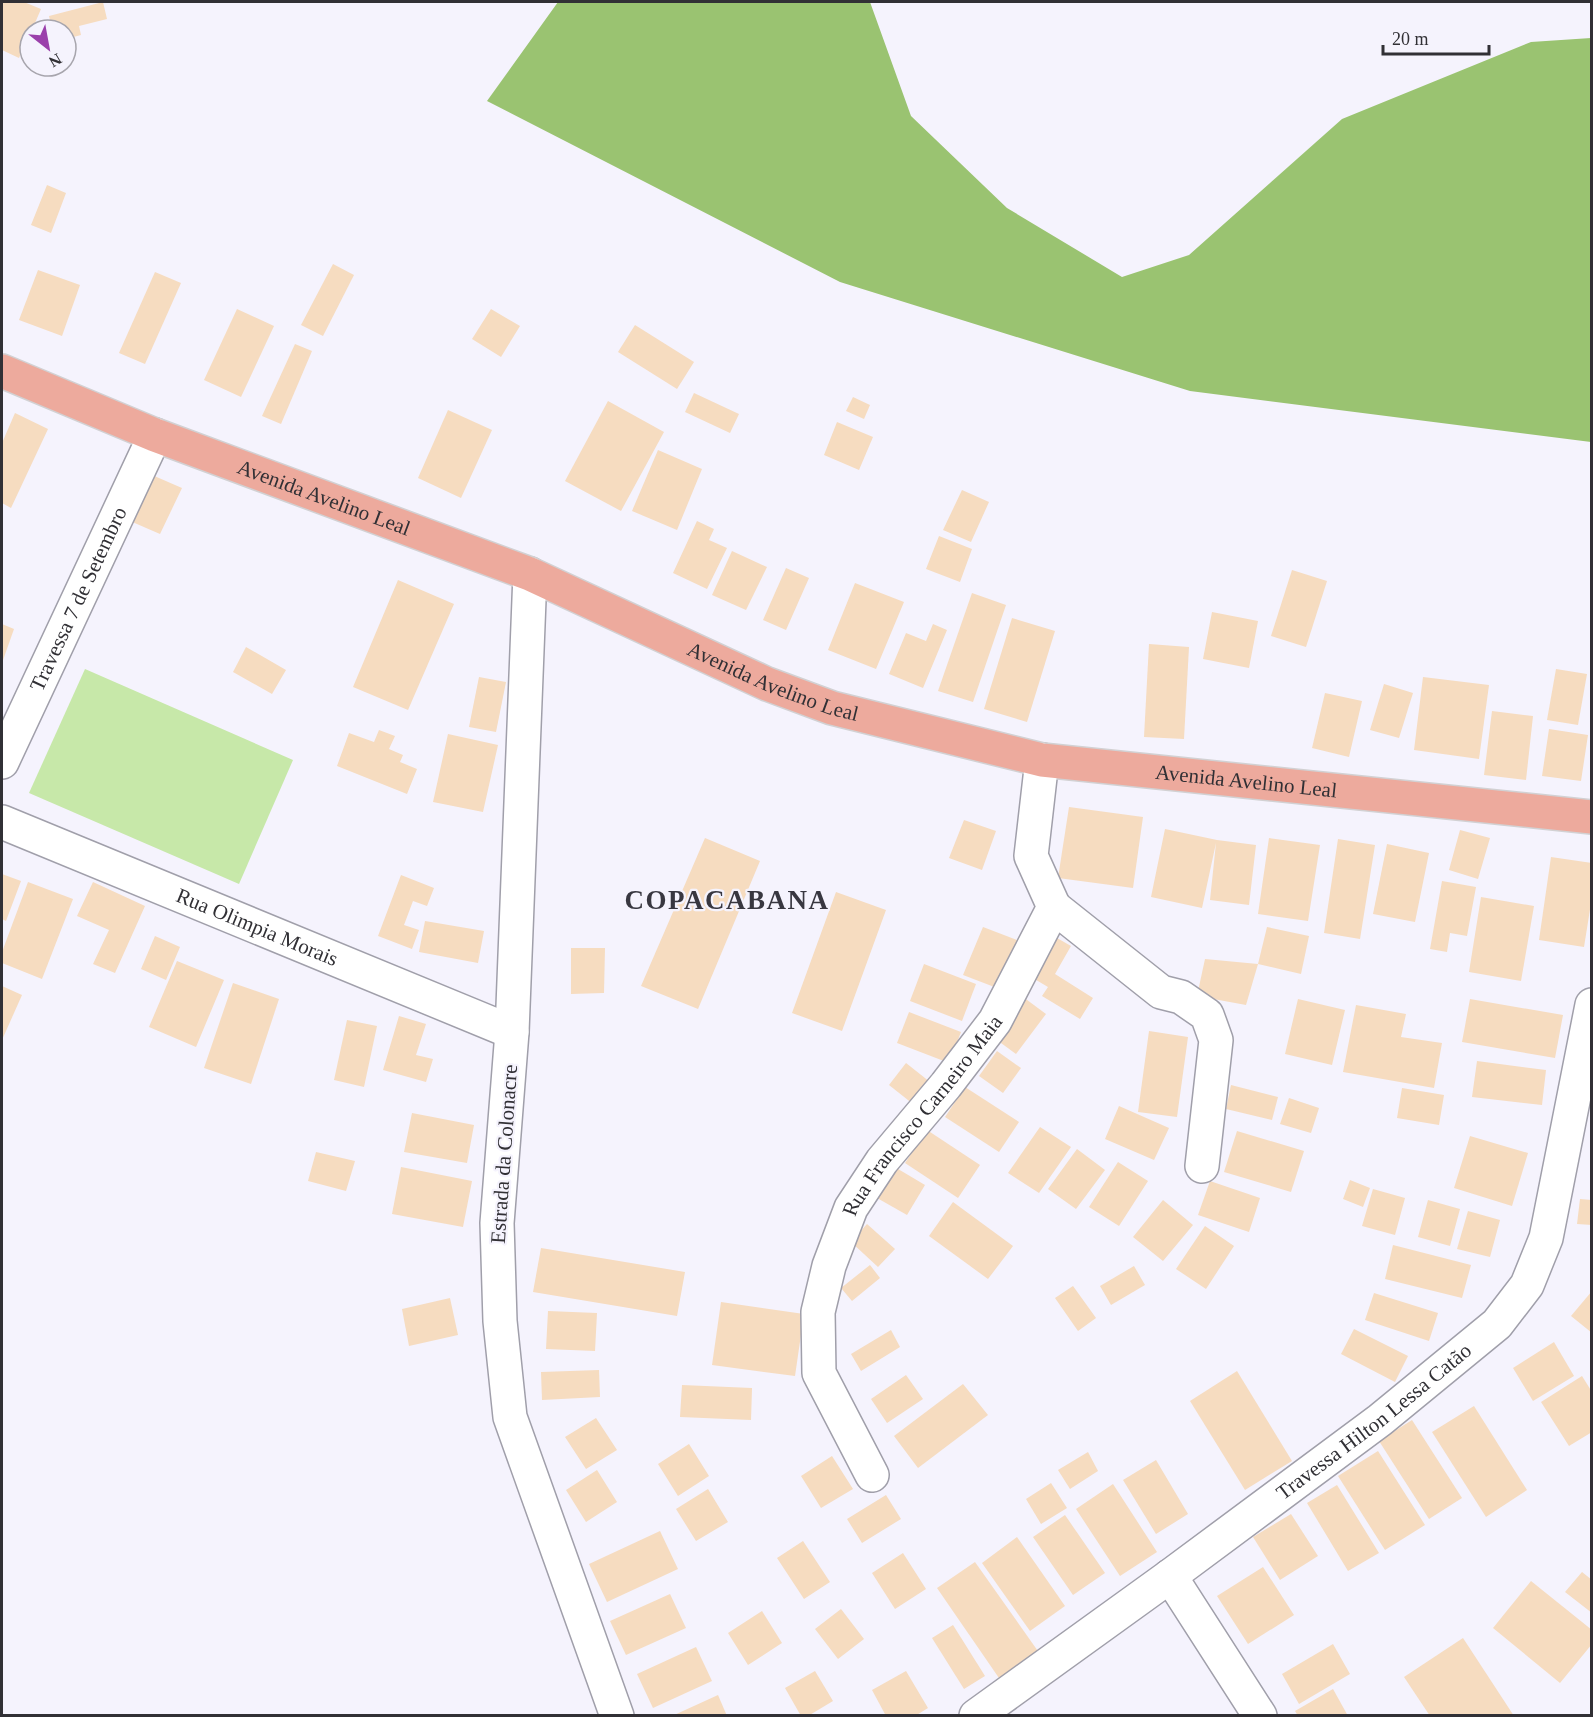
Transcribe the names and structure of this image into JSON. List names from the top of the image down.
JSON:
{
  "streets": {
    "main road": ["Avenida Avelino Leal"],
    "street": [
      "Travessa 7 de Setembro",
      "Rua Olimpia Morais",
      "Rua Francisco Carneiro Maia",
      "Estrada da Colonacre",
      "Travessa Hilton Lessa Catão"
    ]
  },
  "crossings": [
    ["Avenida Avelino Leal", "Travessa 7 de Setembro"],
    ["Avenida Avelino Leal", "Estrada da Colonacre"],
    ["Rua Olimpia Morais", "Estrada da Colonacre"]
  ],
  "districts": ["COPACABANA"],
  "scale_bar": "20 m",
  "north": "bottom right"
}
